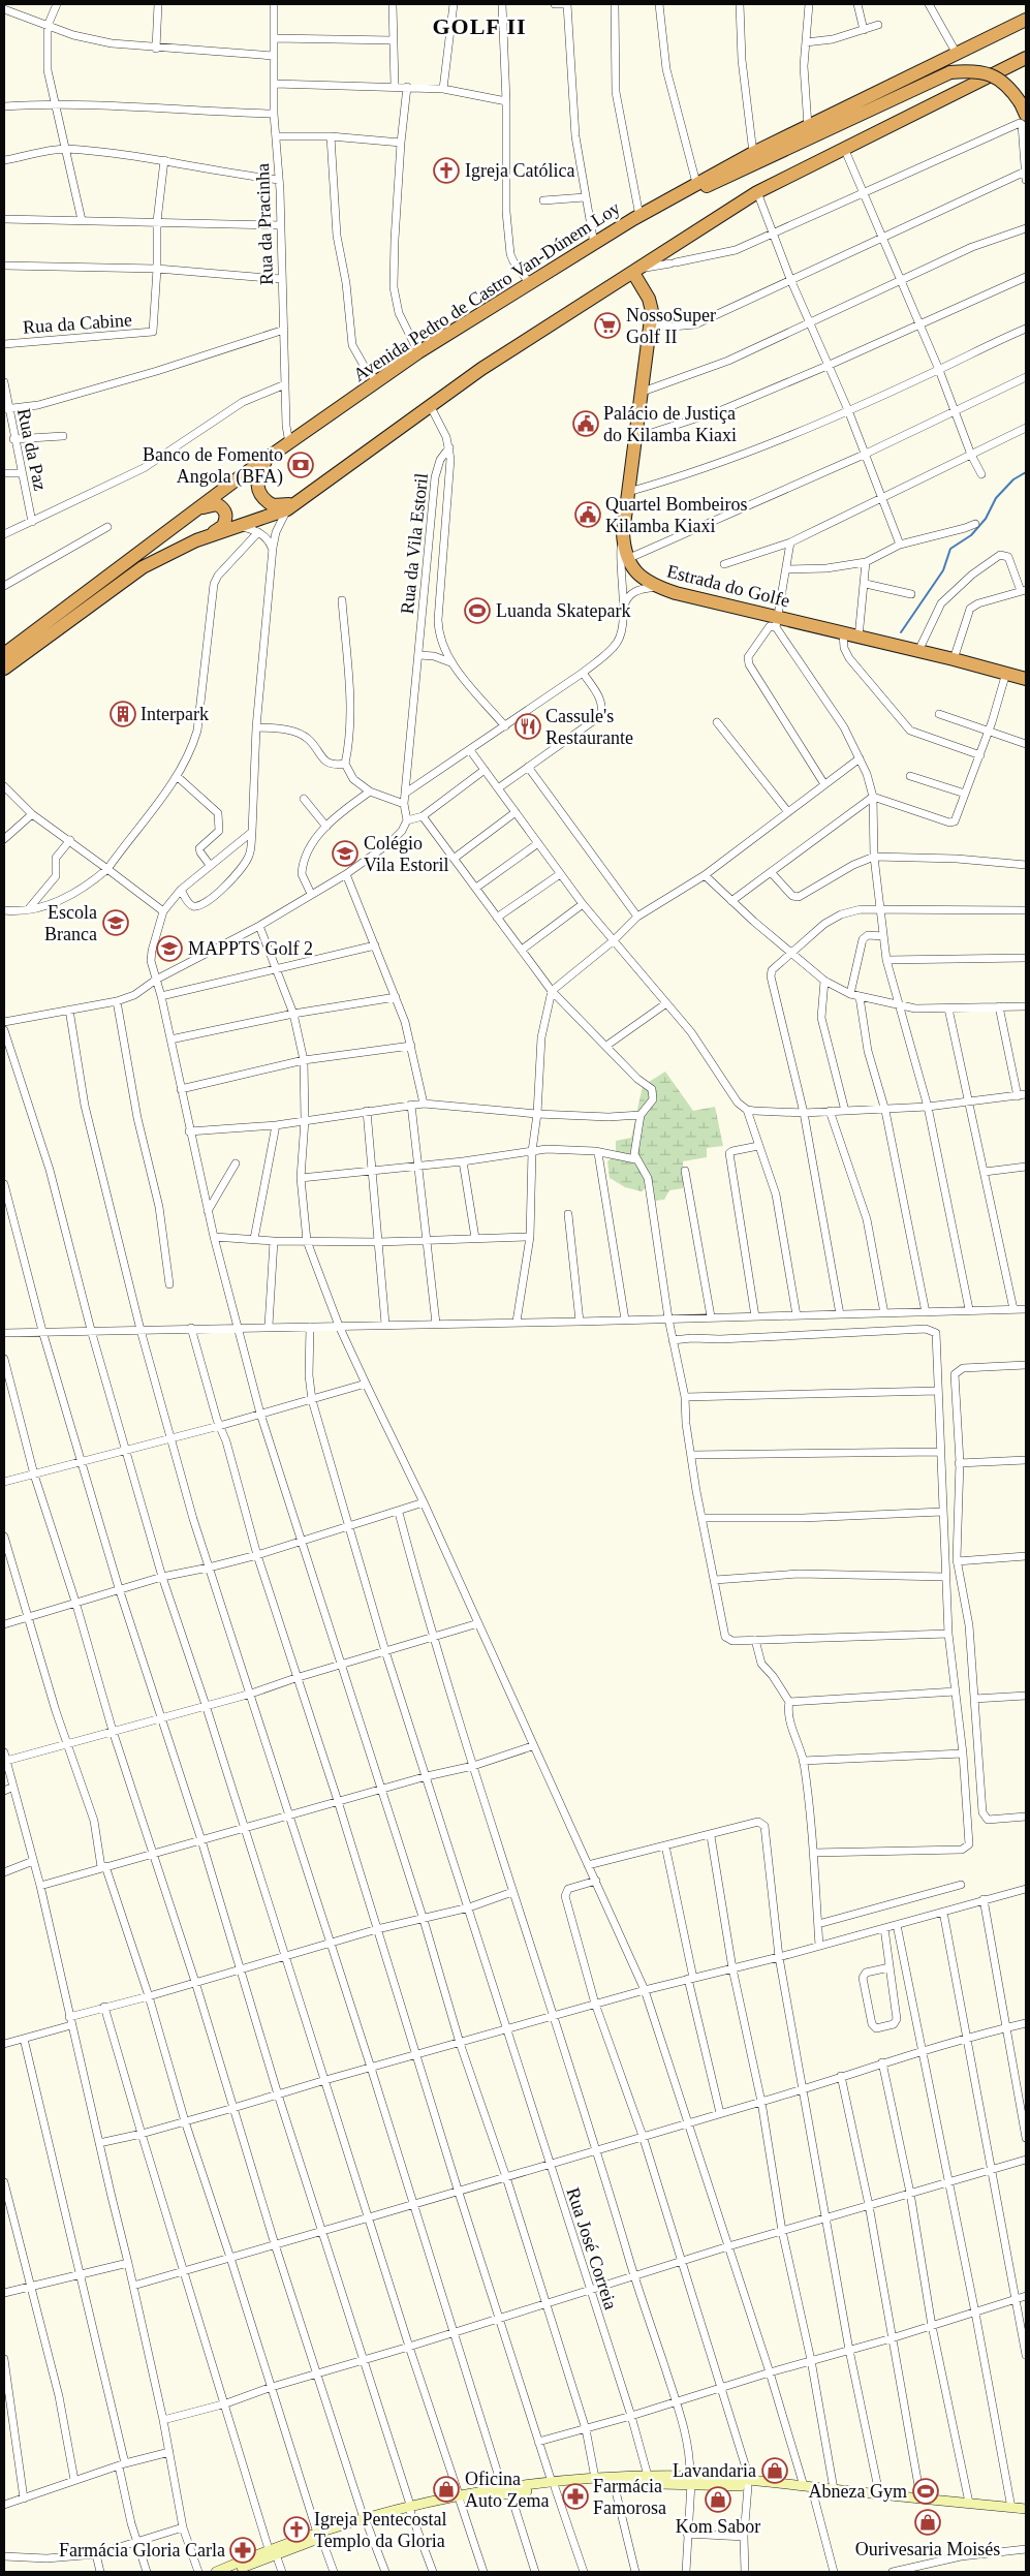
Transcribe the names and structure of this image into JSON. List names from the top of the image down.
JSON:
{
  "streets": {
    "highway": ["Avenida Pedro de Castro Van-Dúnem Loy", "Estrada do Golfe"],
    "street": [
      "Rua da Pracinha",
      "Rua da Cabine",
      "Rua da Paz",
      "Rua da Vila Estoril",
      "Rua José Correia"
    ]
  },
  "crossings": [
    ["Rua da Pracinha", "Avenida Pedro de Castro Van-Dúnem Loy"]
  ],
  "districts": ["GOLF II"],
  "places": {
    "church": ["Igreja Católica", "Igreja Pentecostal Templo da Gloria"],
    "supermarket": ["NossoSuper Golf II"],
    "public building": ["Palácio de Justiça do Kilamba Kiaxi", "Quartel Bombeiros Kilamba Kiaxi"],
    "bank": ["Banco de Fomento Angola (BFA)"],
    "sports": ["Luanda Skatepark", "Abneza Gym"],
    "building": ["Interpark"],
    "restaurant": ["Cassule's Restaurante"],
    "school or university": ["Colégio Vila Estoril", "Escola Branca", "MAPPTS Golf 2"],
    "shop": [
      "Lavandaria",
      "Oficina Auto Zema",
      "Kom Sabor",
      "Ourivesaria Moisés"
    ],
    "pharmacy": ["Farmácia Famorosa", "Farmácia Gloria Carla"]
  }
}
